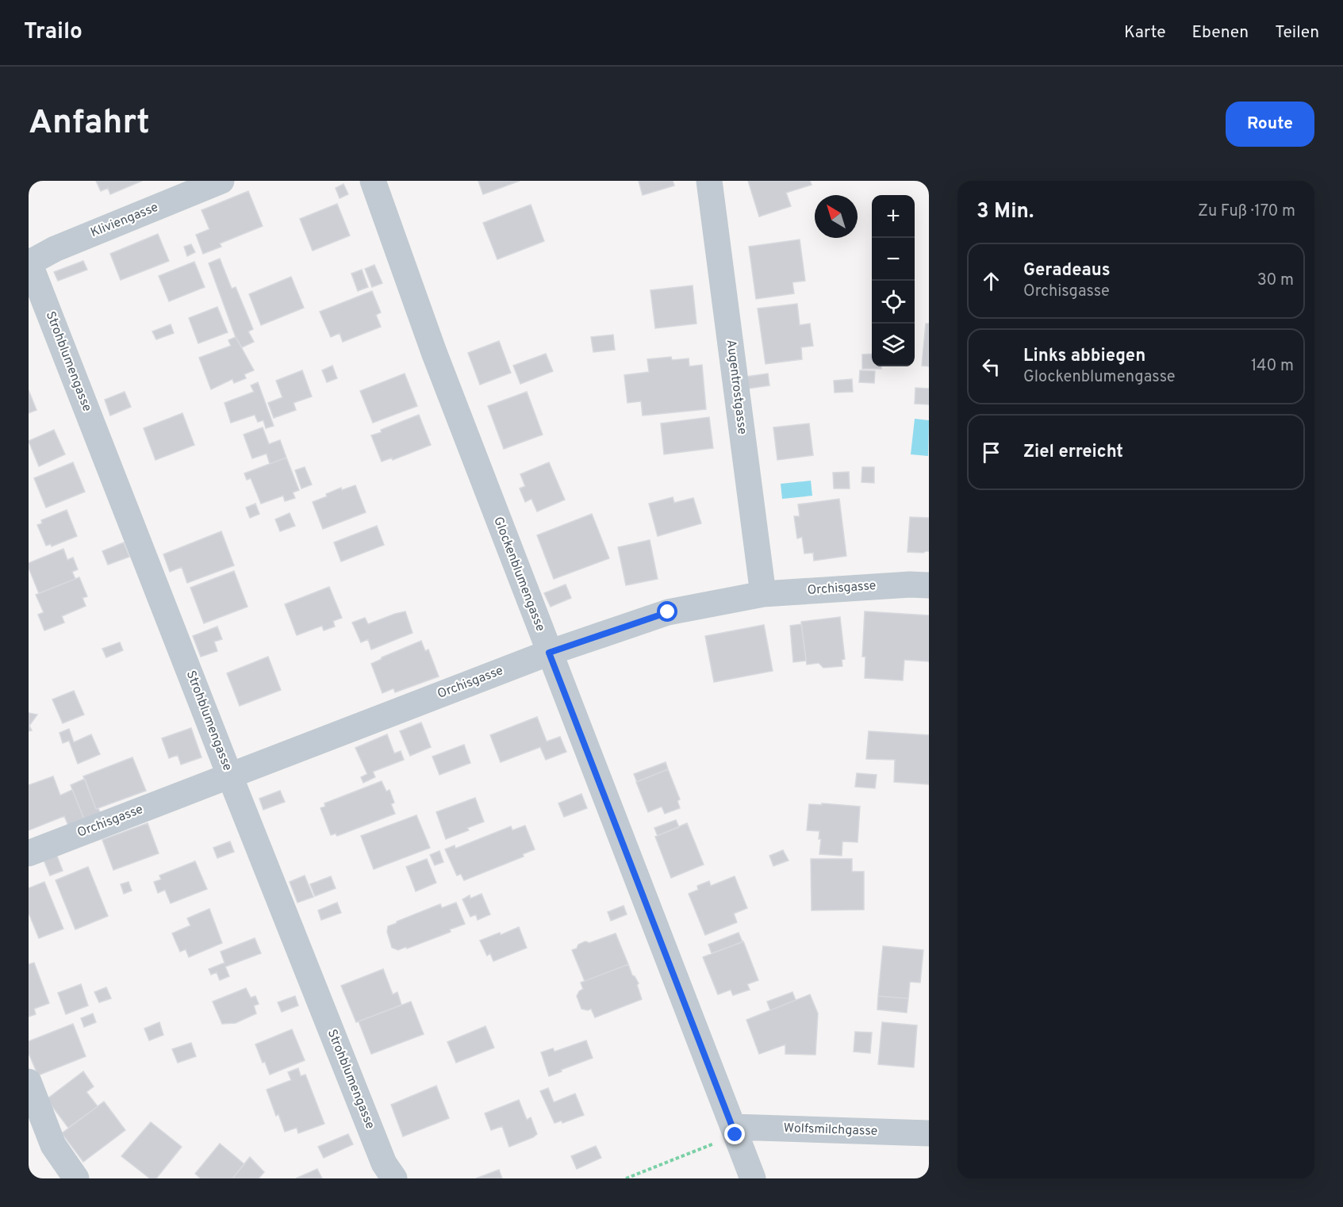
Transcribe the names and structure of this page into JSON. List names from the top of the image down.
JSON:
{
  "streets": {
    "street": [
      "Kliviengasse",
      "Strohblumengasse",
      "Augentrostgasse",
      "Glockenblumengasse",
      "Orchisgasse",
      "Wolfsmilchgasse"
    ]
  },
  "crossings": [
    ["Kliviengasse", "Strohblumengasse"],
    ["Strohblumengasse", "Orchisgasse"],
    ["Augentrostgasse", "Orchisgasse"],
    ["Glockenblumengasse", "Orchisgasse"],
    ["Glockenblumengasse", "Wolfsmilchgasse"]
  ],
  "north": "top left",
  "page": {
    "header": "Trailo",
    "nav": ["Karte", "Ebenen", "Teilen"],
    "buttons": "Route",
    "title": "Anfahrt",
    "heading": ["3 Min.", "Zu Fuß · 170 m"],
    "map_buttons": ["+", "−"],
    "list": [
      ["Geradeaus", "Orchisgasse", "30 m"],
      ["Links abbiegen", "Glockenblumengasse", "140 m"],
      "Ziel erreicht"
    ]
  }
}
